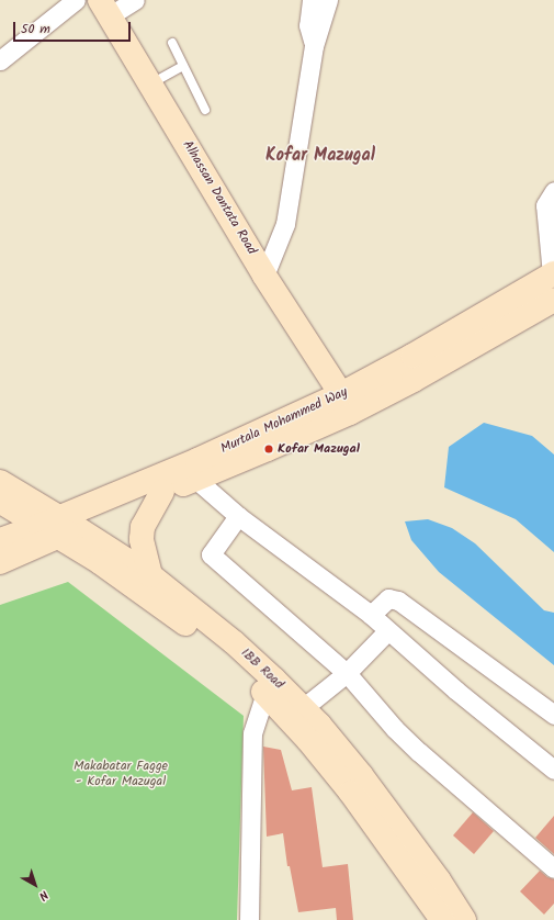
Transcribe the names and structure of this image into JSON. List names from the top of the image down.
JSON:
{
  "streets": {
    "main road": ["Alhassan Dantata Road", "Murtala Mohammed Way", "IBB Road"]
  },
  "crossings": [
    ["Alhassan Dantata Road", "Murtala Mohammed Way"],
    ["Murtala Mohammed Way", "IBB Road"]
  ],
  "districts": ["Kofar Mazugal"],
  "parks": ["Makabatar Fagge - Kofar Mazugal"],
  "places": ["Kofar Mazugal"],
  "scale_bar": "50 m",
  "north": "bottom right"
}
